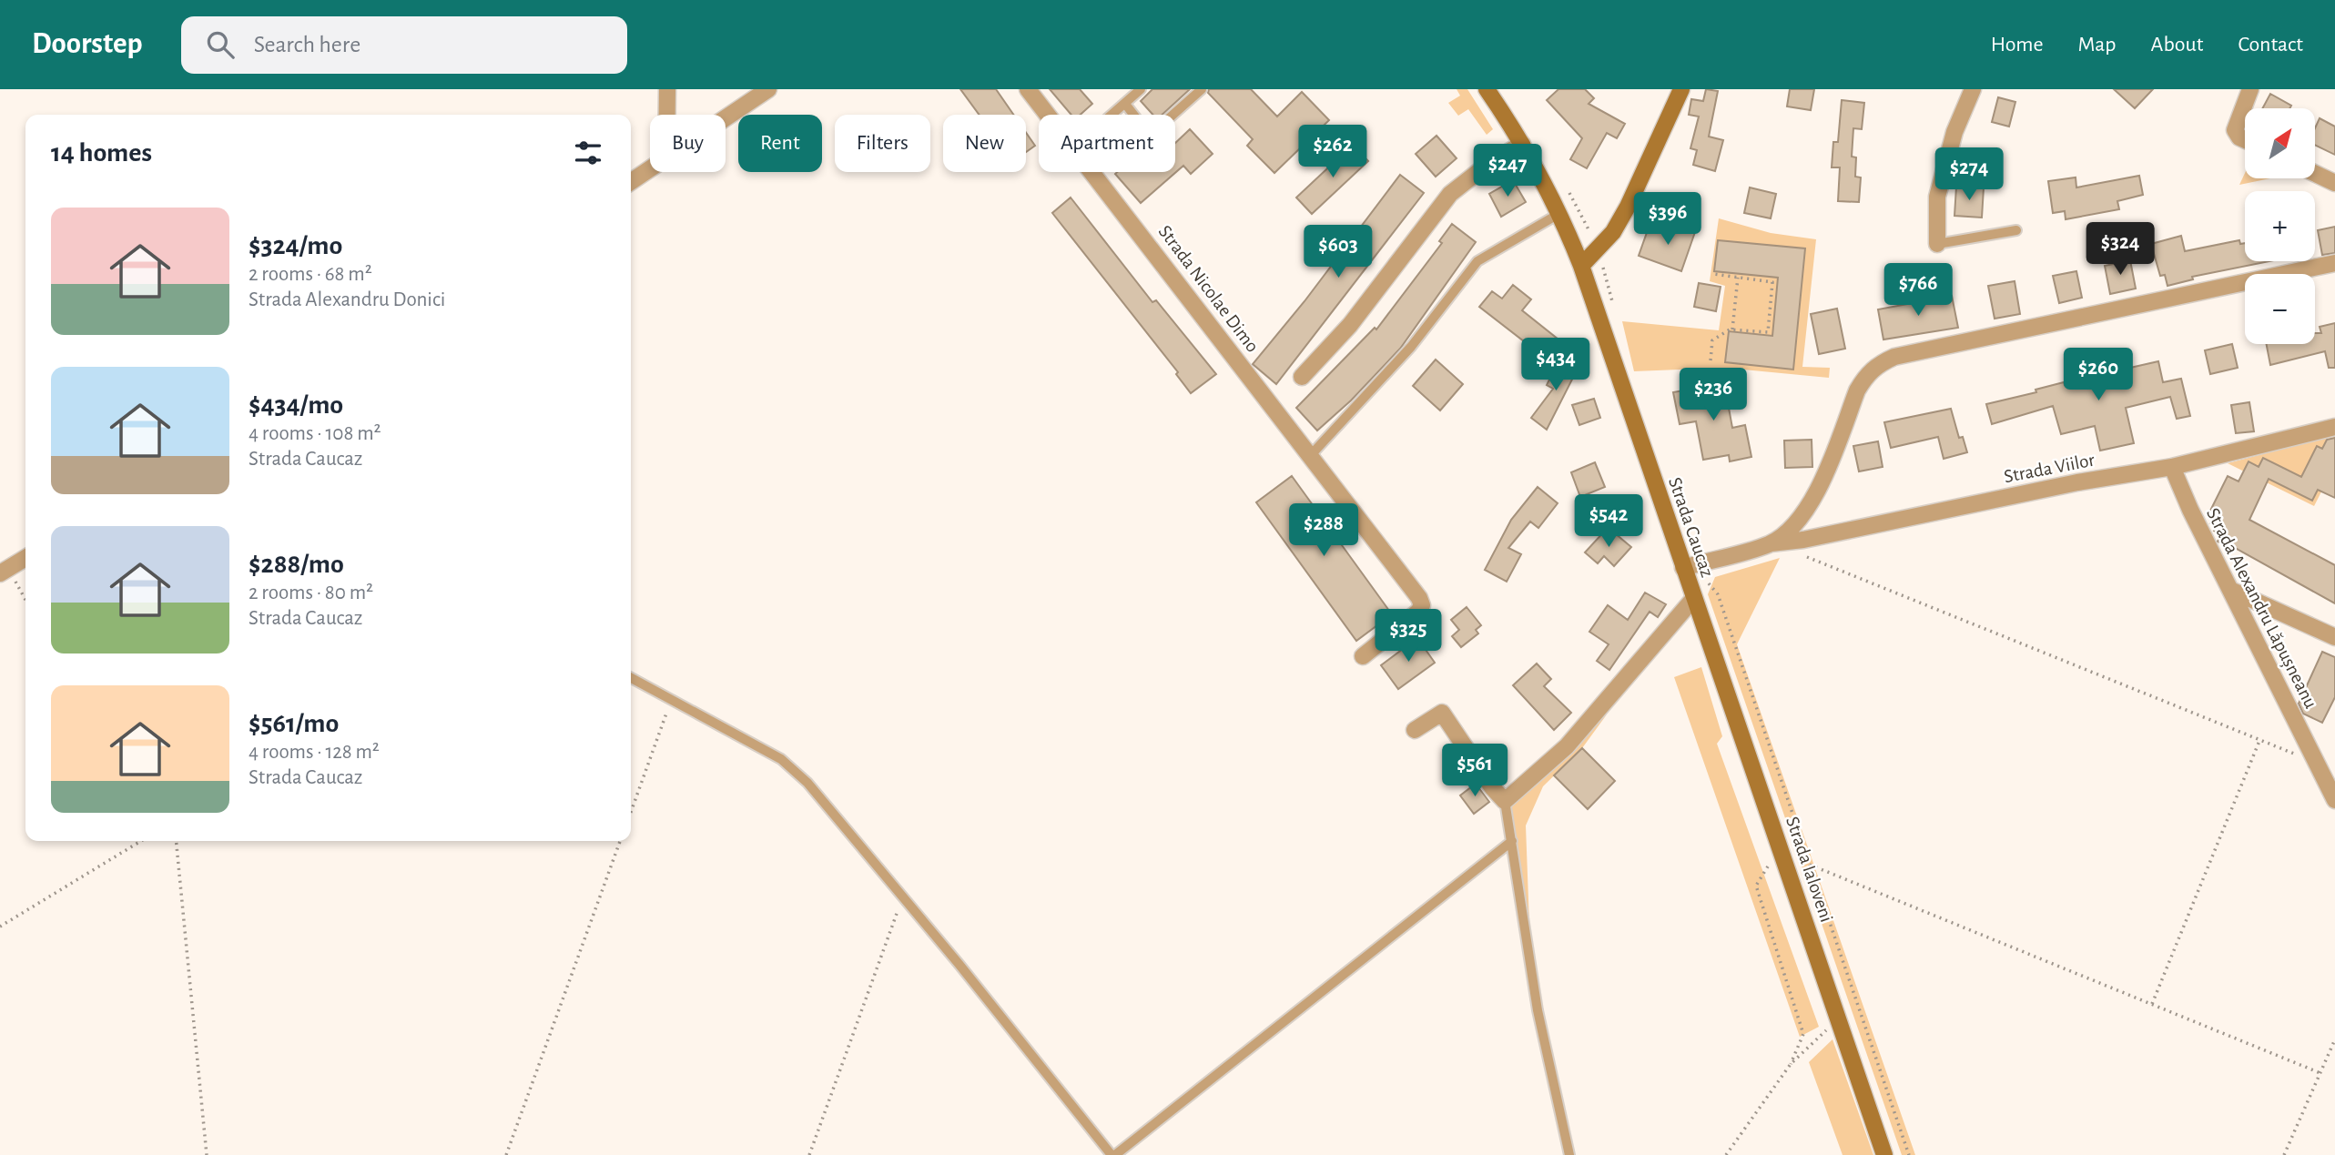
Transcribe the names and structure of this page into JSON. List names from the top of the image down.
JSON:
{
  "streets": {
    "street": [
      "Strada Nicolae Dimo",
      "Strada Viilor",
      "Strada Caucaz",
      "Strada Alexandru Lăpușneanu",
      "Strada Ialoveni"
    ]
  },
  "crossings": [
    ["Strada Viilor", "Strada Caucaz"],
    ["Strada Viilor", "Strada Alexandru Lăpușneanu"],
    ["Strada Caucaz", "Strada Ialoveni"]
  ],
  "north": "top right",
  "page": {
    "header": "Doorstep",
    "search": "Search here",
    "nav": [
      "Home",
      "Map",
      "About",
      "Contact"
    ],
    "map_buttons": ["+", "−"],
    "chip": [
      "Buy",
      "Rent",
      "Filters",
      "New",
      "Apartment"
    ],
    "heading": "14 homes",
    "price": [
      "$262",
      "$247",
      "$274",
      "$396",
      "$324",
      "$603",
      "$766",
      "$434",
      "$260",
      "$236",
      "$542",
      "$288",
      "$325",
      "$561"
    ],
    "list": [
      {
        "name": "$324/mo",
        "note": "2 rooms · 68 m² · Strada Alexandru Donici"
      },
      {
        "name": "$434/mo",
        "note": "4 rooms · 108 m² · Strada Caucaz"
      },
      {
        "name": "$288/mo",
        "note": "2 rooms · 80 m² · Strada Caucaz"
      },
      {
        "name": "$561/mo",
        "note": "4 rooms · 128 m² · Strada Caucaz"
      }
    ]
  }
}
